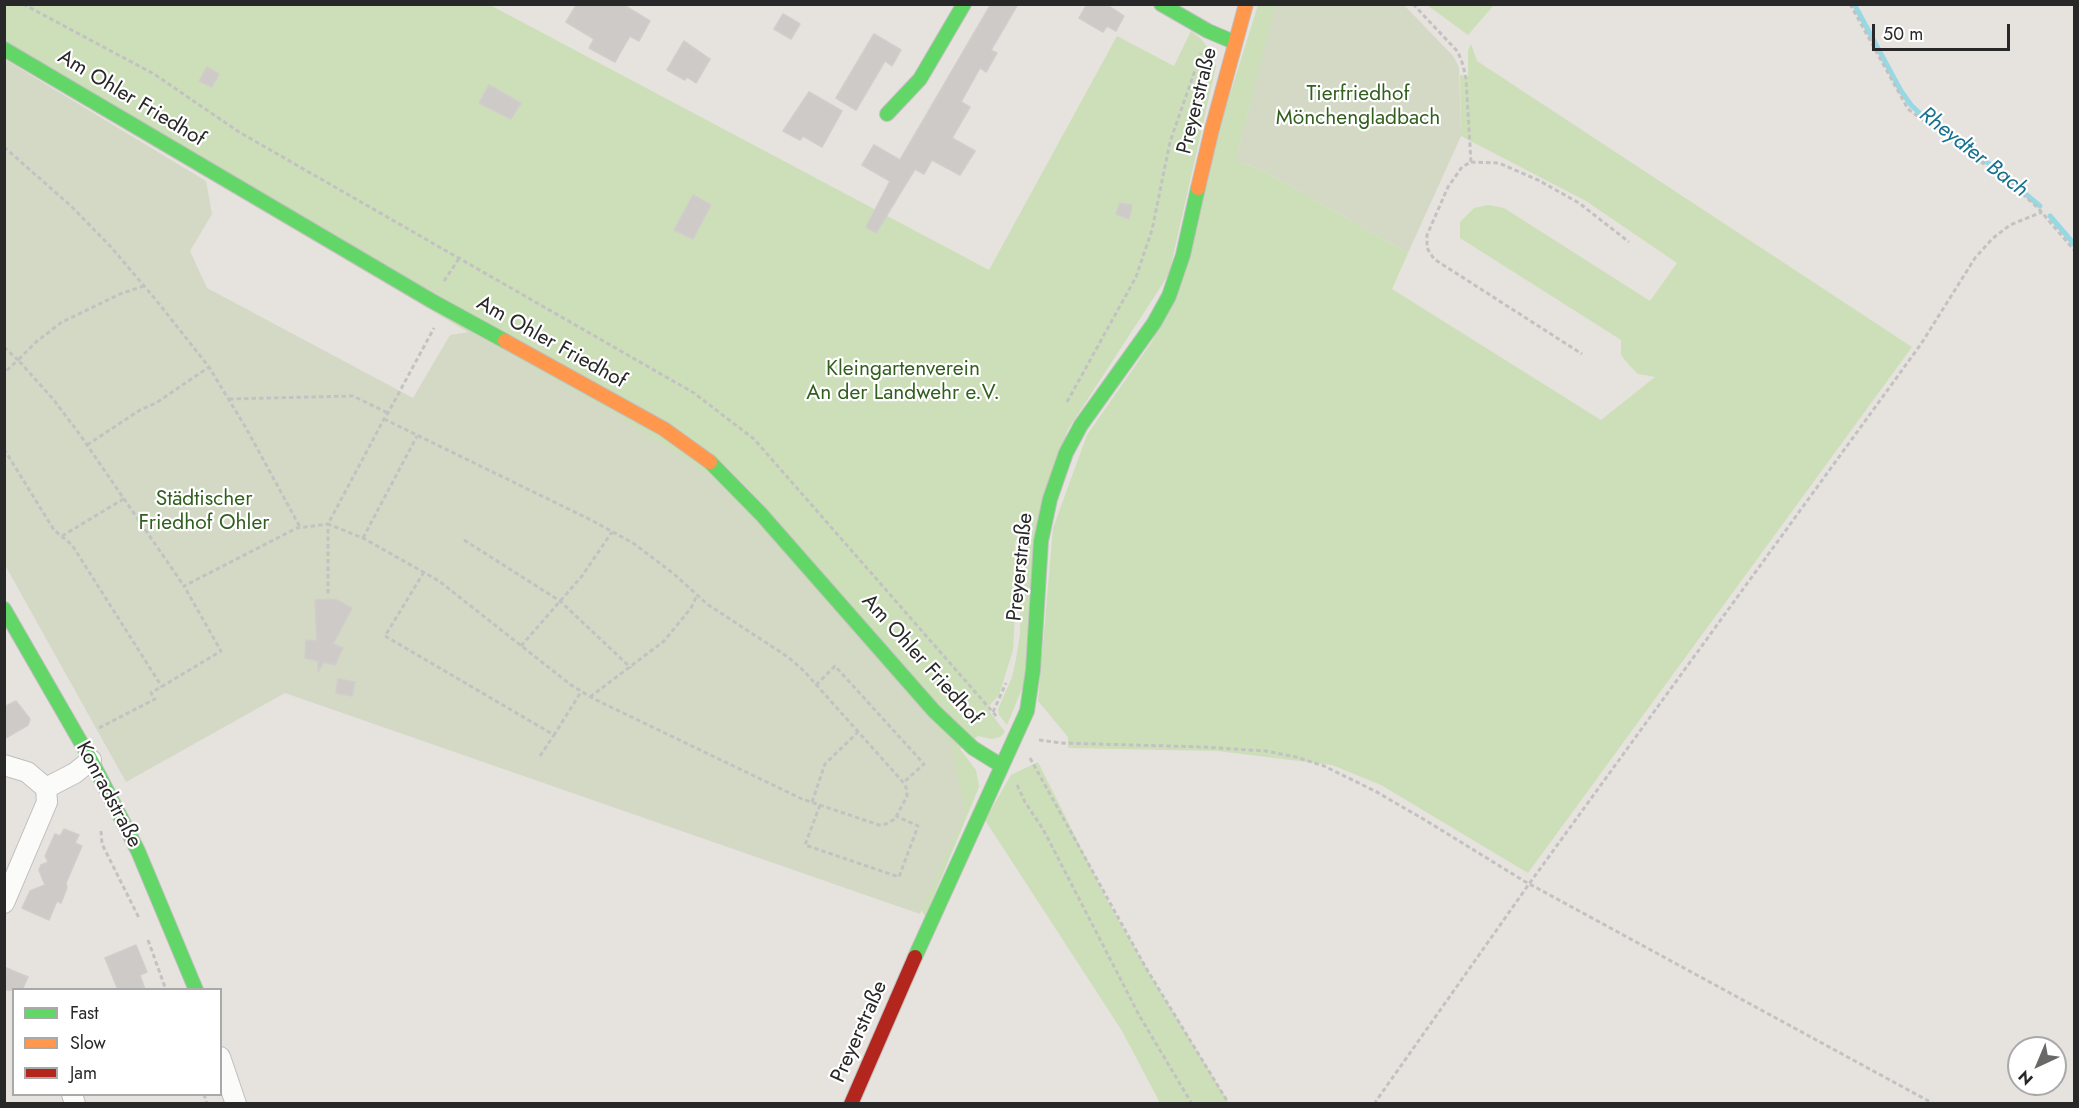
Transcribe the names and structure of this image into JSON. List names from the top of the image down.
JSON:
{
  "streets": {
    "street": ["Am Ohler Friedhof", "Preyerstraße", "Konradstraße"]
  },
  "crossings": [
    ["Am Ohler Friedhof", "Preyerstraße"]
  ],
  "water": ["Rheydter Bach"],
  "parks": ["Tierfriedhof Mönchengladbach", "Kleingartenverein An der Landwehr e.V.", "Städtischer Friedhof Ohler"],
  "legend": ["Fast", "Slow", "Jam"],
  "scale_bar": "50 m",
  "north": "bottom left"
}
